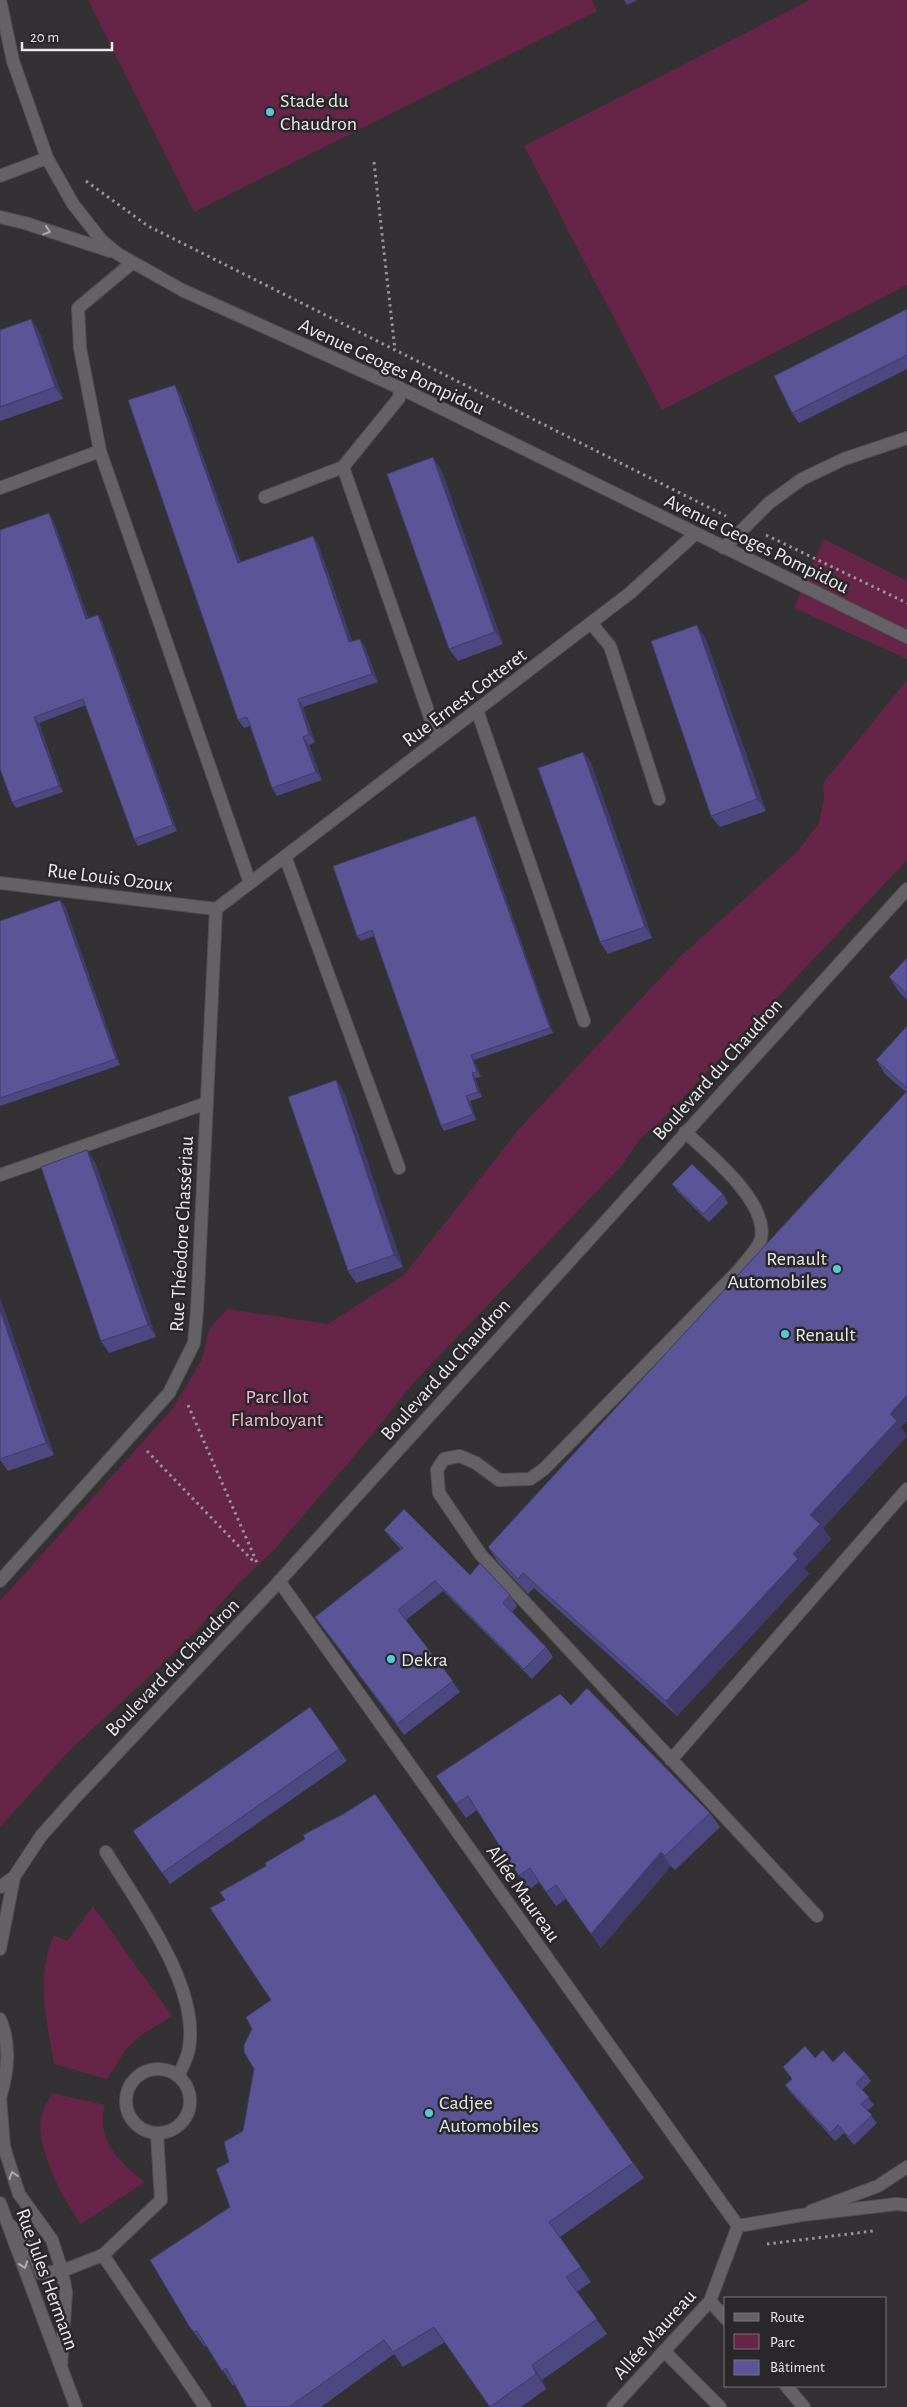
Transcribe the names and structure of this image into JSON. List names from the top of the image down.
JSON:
{
  "streets": {
    "street": [
      "Avenue Geoges Pompidou",
      "Rue Ernest Cotteret",
      "Rue Louis Ozoux",
      "Boulevard du Chaudron",
      "Rue Théodore Chassériau",
      "Allée Maureau",
      "Rue Jules Hermann"
    ]
  },
  "crossings": [
    ["Avenue Geoges Pompidou", "Rue Ernest Cotteret"],
    ["Rue Ernest Cotteret", "Rue Louis Ozoux"],
    ["Rue Ernest Cotteret", "Rue Théodore Chassériau"],
    ["Rue Louis Ozoux", "Rue Théodore Chassériau"],
    ["Boulevard du Chaudron", "Allée Maureau"]
  ],
  "parks": ["Parc Ilot Flamboyant"],
  "places": [
    "Stade du Chaudron",
    "Renault Automobiles",
    "Renault",
    "Dekra",
    "Cadjee Automobiles"
  ],
  "legend": ["Route", "Parc", "Bâtiment"],
  "scale_bar": "20 m"
}
